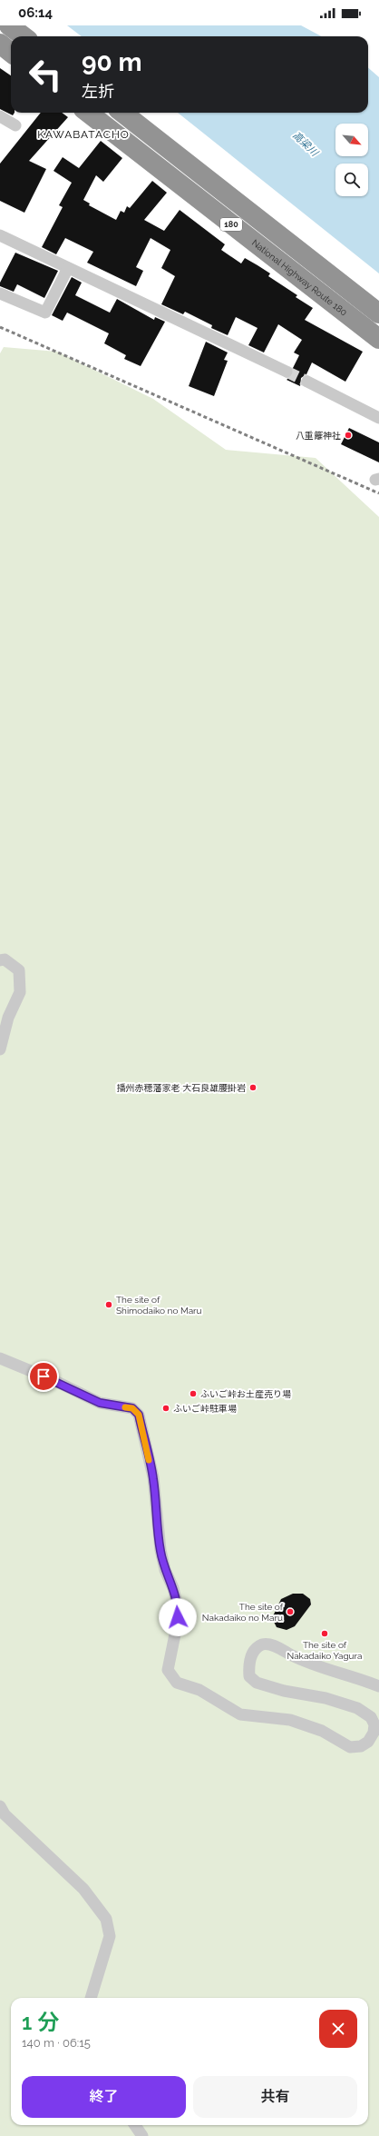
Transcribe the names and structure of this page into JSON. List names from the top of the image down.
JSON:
{
  "streets": {
    "highway": ["180", "National Highway Route 180"]
  },
  "districts": ["KAWABATACHO"],
  "water": ["高梁川"],
  "places": [
    "八重籬神社",
    "播州赤穂藩家老 大石良雄腰掛岩",
    "The site of Shimodaiko no Maru",
    "ふいご峠お土産売り場",
    "ふいご峠駐車場",
    "The site of Nakadaiko no Maru",
    "The site of Nakadaiko Yagura"
  ],
  "north": "bottom right",
  "page": {
    "status": "06:14",
    "turn": ["90 m", "左折"],
    "heading": ["1 分", "140 m · 06:15"],
    "buttons": ["終了", "共有"]
  }
}
